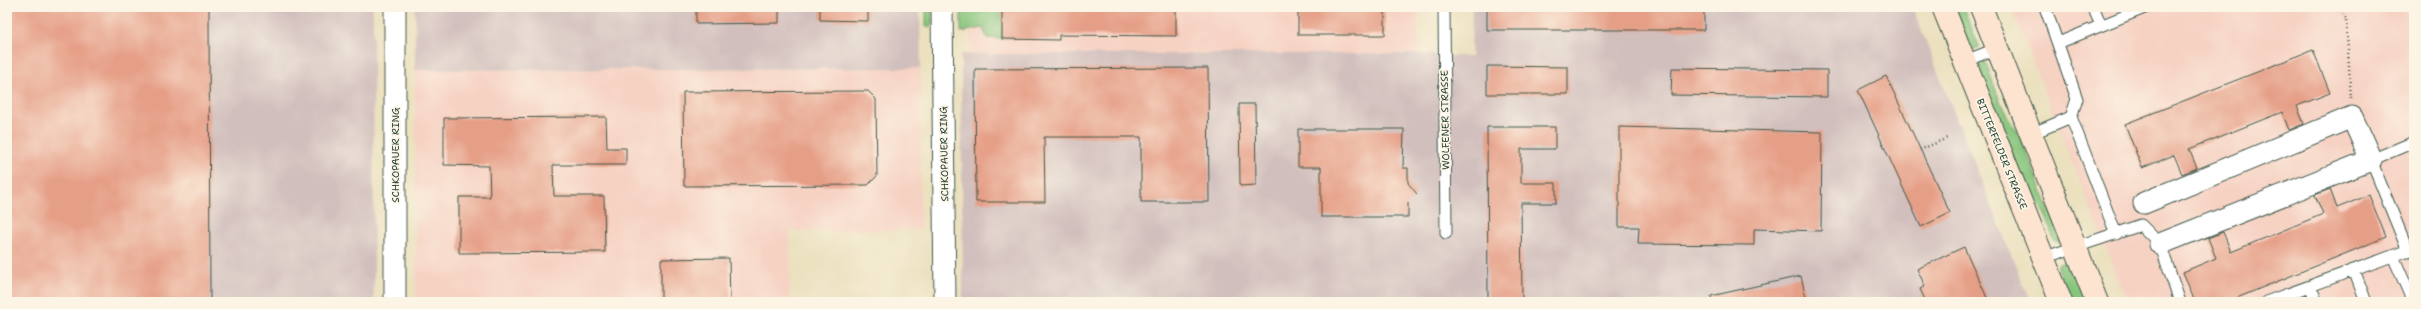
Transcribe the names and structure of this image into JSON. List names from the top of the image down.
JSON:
{
  "streets": {
    "main road": ["BITTERFELDER STRASSE"],
    "street": ["SCHKOPAUER RING"],
    "lane": ["WOLFENER STRASSE"]
  }
}
